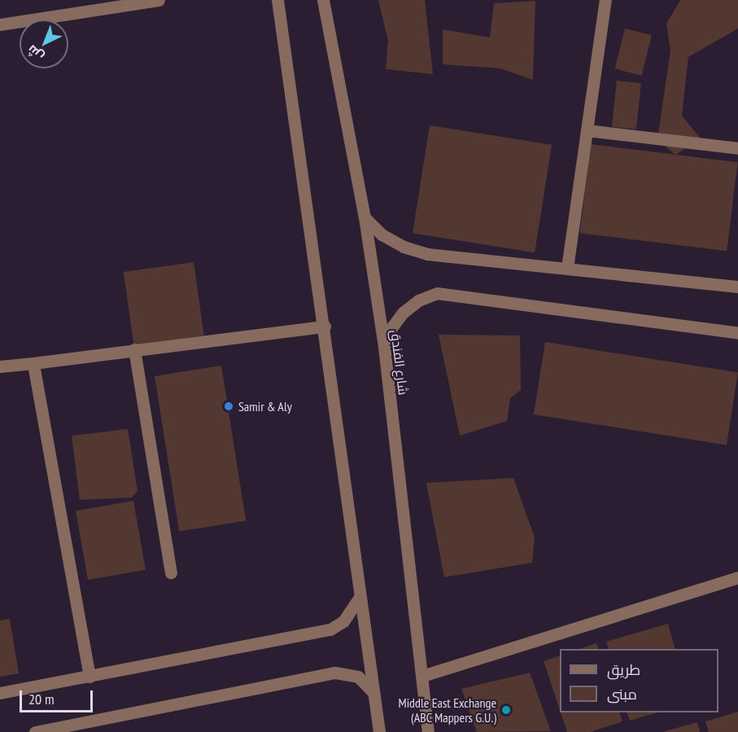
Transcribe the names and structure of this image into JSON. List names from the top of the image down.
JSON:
{
  "streets": {
    "street": ["شارع الفندق"]
  },
  "places": ["Samir & Aly", "Middle East Exchange (ABC Mappers G.U.)"],
  "legend": ["طريق", "مبنى"],
  "scale_bar": "20 m",
  "north": "bottom left"
}
